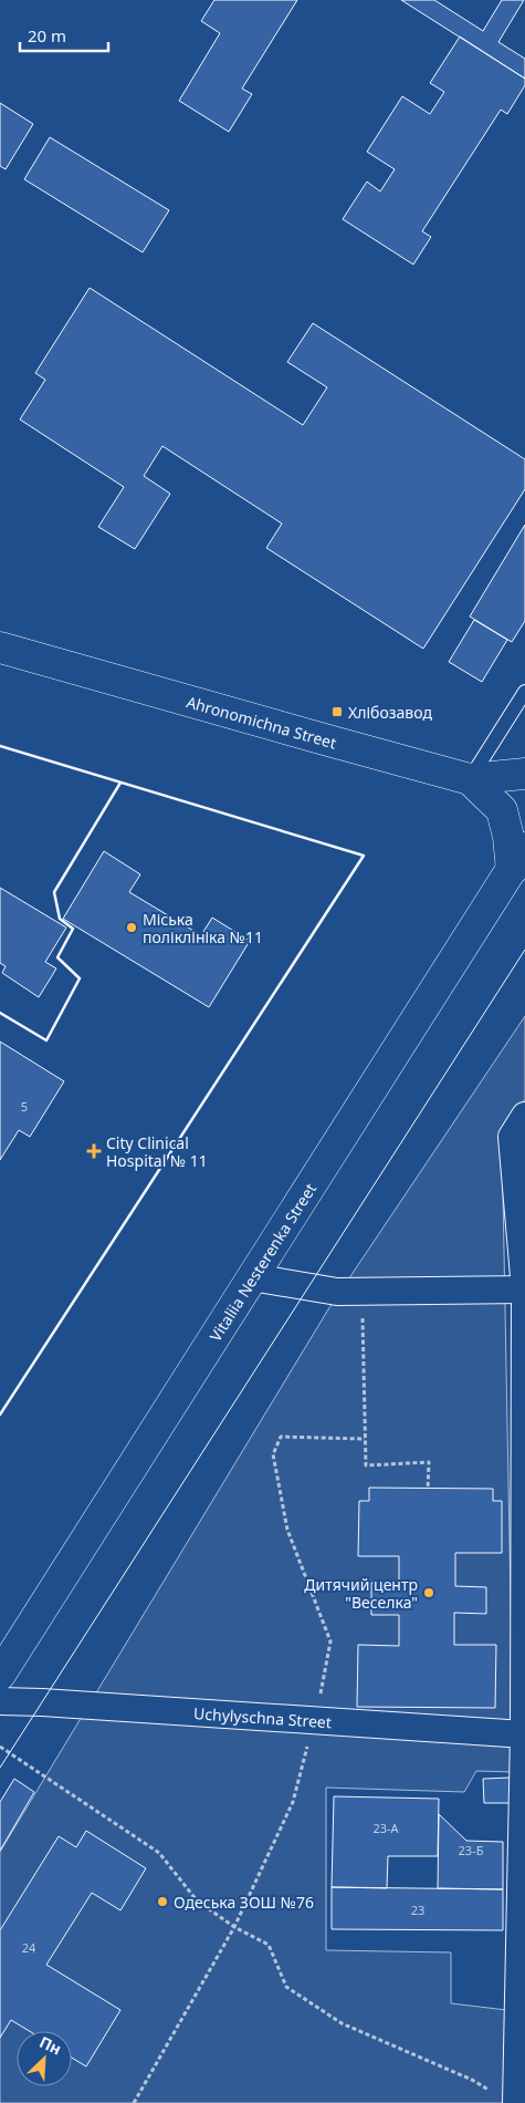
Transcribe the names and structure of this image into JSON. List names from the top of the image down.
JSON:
{
  "streets": {
    "main road": ["Ahronomichna Street", "Vitaliia Nesterenka Street"],
    "street": ["Uchylyschna Street"]
  },
  "places": {
    "transit": ["Хлібозавод"],
    "other": ["Міська поліклініка №11", "Дитячий центр \"Веселка\"", "Одеська ЗОШ №76"],
    "health": ["City Clinical Hospital № 11"]
  },
  "house_numbers": [
    "5",
    "23-А",
    "23-Б",
    "23",
    "24"
  ],
  "scale_bar": "20 m",
  "north": "top right"
}
